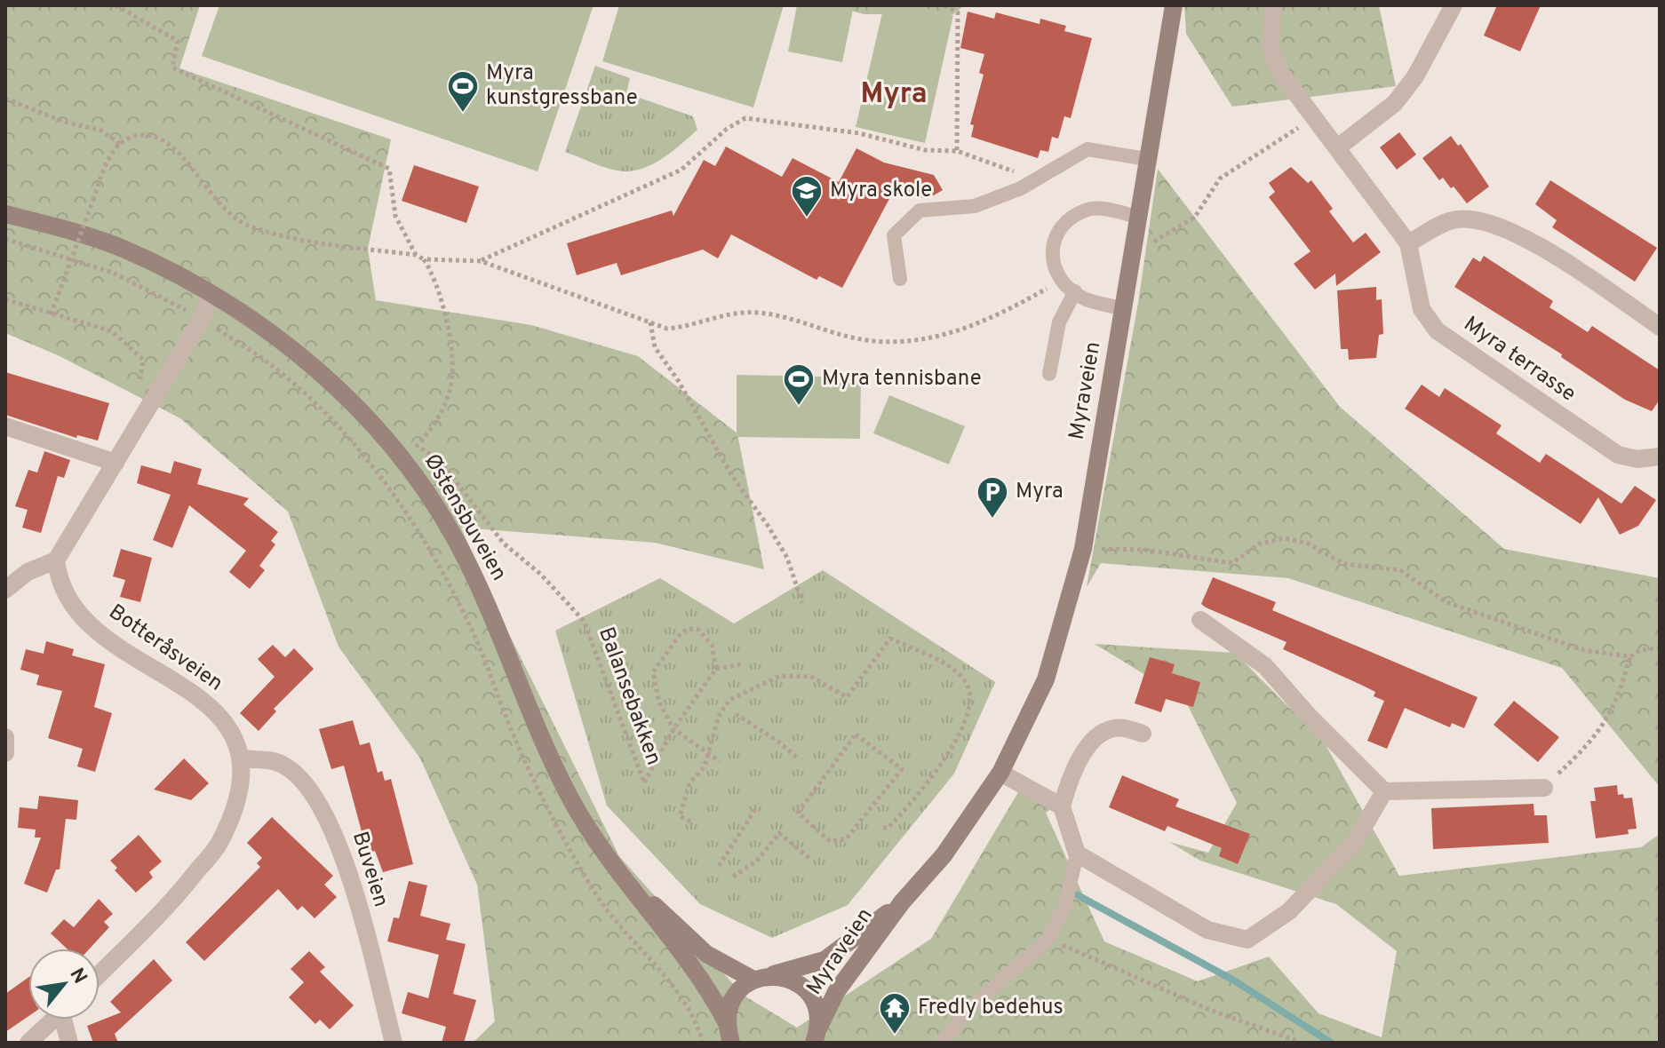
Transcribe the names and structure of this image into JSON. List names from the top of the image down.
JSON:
{
  "streets": {
    "main road": ["Myraveien", "Østensbuveien"],
    "street": ["Myra terrasse", "Botteråsveien", "Buveien"],
    "path": ["Balansebakken"]
  },
  "crossings": [
    ["Myraveien", "Østensbuveien"],
    ["Botteråsveien", "Buveien"]
  ],
  "districts": ["Myra"],
  "places": {
    "sports": ["Myra kunstgressbane", "Myra tennisbane"],
    "school or university": ["Myra skole"],
    "parking": ["Myra"],
    "temple": ["Fredly bedehus"]
  },
  "north": "top right"
}
